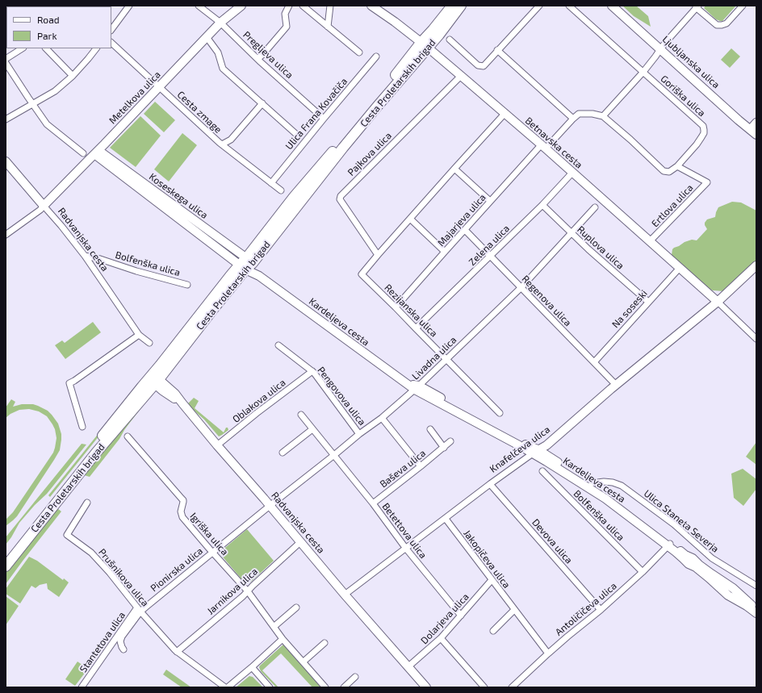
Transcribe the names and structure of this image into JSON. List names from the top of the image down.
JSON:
{
  "streets": {
    "main road": ["Cesta Proletarskih brigad"],
    "street": [
      "Pregljeva ulica",
      "Ljubljanska ulica",
      "Goriška ulica",
      "Metelkova ulica",
      "Cesta zmage",
      "Ulica Frana Kovačiča",
      "Betnavska cesta",
      "Pajkova ulica",
      "Koseskega ulica",
      "Ertlova ulica",
      "Majarjeva ulica",
      "Radvanjska cesta",
      "Zelena ulica",
      "Ruplova ulica",
      "Bolfenška ulica",
      "Regenova ulica",
      "Na soseski",
      "Rezijanska ulica",
      "Kardeljeva cesta",
      "Livadna ulica",
      "Pengovova ulica",
      "Oblakova ulica",
      "Knafelčeva ulica",
      "Baševa ulica",
      "Ulica Staneta Severja",
      "Betettova ulica",
      "Igriška ulica",
      "Devova ulica",
      "Jakopičeva ulica",
      "Pionirska ulica",
      "Prušnikova ulica",
      "Jarnikova ulica",
      "Antoličičeva ulica",
      "Dolarjeva ulica",
      "Stantetova ulica"
    ]
  },
  "crossings": [
    ["Pregljeva ulica", "Metelkova ulica"],
    ["Pregljeva ulica", "Ulica Frana Kovačiča"],
    ["Cesta Proletarskih brigad", "Betnavska cesta"],
    ["Cesta Proletarskih brigad", "Koseskega ulica"],
    ["Cesta Proletarskih brigad", "Radvanjska cesta"],
    ["Goriška ulica", "Ertlova ulica"],
    ["Metelkova ulica", "Cesta zmage"],
    ["Metelkova ulica", "Koseskega ulica"],
    ["Metelkova ulica", "Radvanjska cesta"],
    ["Cesta zmage", "Ulica Frana Kovačiča"],
    ["Betnavska cesta", "Pajkova ulica"],
    ["Betnavska cesta", "Ertlova ulica"],
    ["Betnavska cesta", "Majarjeva ulica"],
    ["Betnavska cesta", "Zelena ulica"],
    ["Betnavska cesta", "Na soseski"],
    ["Betnavska cesta", "Rezijanska ulica"],
    ["Betnavska cesta", "Knafelčeva ulica"],
    ["Pajkova ulica", "Rezijanska ulica"],
    ["Koseskega ulica", "Kardeljeva cesta"],
    ["Majarjeva ulica", "Regenova ulica"],
    ["Majarjeva ulica", "Rezijanska ulica"],
    ["Radvanjska cesta", "Bolfenška ulica"],
    ["Radvanjska cesta", "Livadna ulica"],
    ["Radvanjska cesta", "Oblakova ulica"],
    ["Radvanjska cesta", "Knafelčeva ulica"],
    ["Radvanjska cesta", "Pionirska ulica"],
    ["Radvanjska cesta", "Jarnikova ulica"],
    ["Radvanjska cesta", "Dolarjeva ulica"],
    ["Zelena ulica", "Ruplova ulica"],
    ["Zelena ulica", "Regenova ulica"],
    ["Zelena ulica", "Rezijanska ulica"],
    ["Ruplova ulica", "Na soseski"],
    ["Ruplova ulica", "Livadna ulica"],
    ["Bolfenška ulica", "Antoličičeva ulica"],
    ["Regenova ulica", "Na soseski"],
    ["Regenova ulica", "Livadna ulica"],
    ["Regenova ulica", "Knafelčeva ulica"],
    ["Rezijanska ulica", "Livadna ulica"],
    ["Kardeljeva cesta", "Livadna ulica"],
    ["Kardeljeva cesta", "Knafelčeva ulica"],
    ["Kardeljeva cesta", "Ulica Staneta Severja"],
    ["Kardeljeva cesta", "Antoličičeva ulica"],
    ["Livadna ulica", "Pengovova ulica"],
    ["Livadna ulica", "Betettova ulica"],
    ["Livadna ulica", "Pionirska ulica"],
    ["Pengovova ulica", "Oblakova ulica"],
    ["Knafelčeva ulica", "Betettova ulica"],
    ["Knafelčeva ulica", "Devova ulica"],
    ["Knafelčeva ulica", "Jakopičeva ulica"],
    ["Baševa ulica", "Betettova ulica"],
    ["Betettova ulica", "Dolarjeva ulica"],
    ["Igriška ulica", "Pionirska ulica"],
    ["Igriška ulica", "Prušnikova ulica"],
    ["Igriška ulica", "Jarnikova ulica"],
    ["Devova ulica", "Antoličičeva ulica"],
    ["Jakopičeva ulica", "Antoličičeva ulica"],
    ["Jakopičeva ulica", "Dolarjeva ulica"],
    ["Pionirska ulica", "Prušnikova ulica"],
    ["Pionirska ulica", "Stantetova ulica"],
    ["Prušnikova ulica", "Jarnikova ulica"],
    ["Prušnikova ulica", "Stantetova ulica"]
  ],
  "legend": ["Road", "Park"]
}
